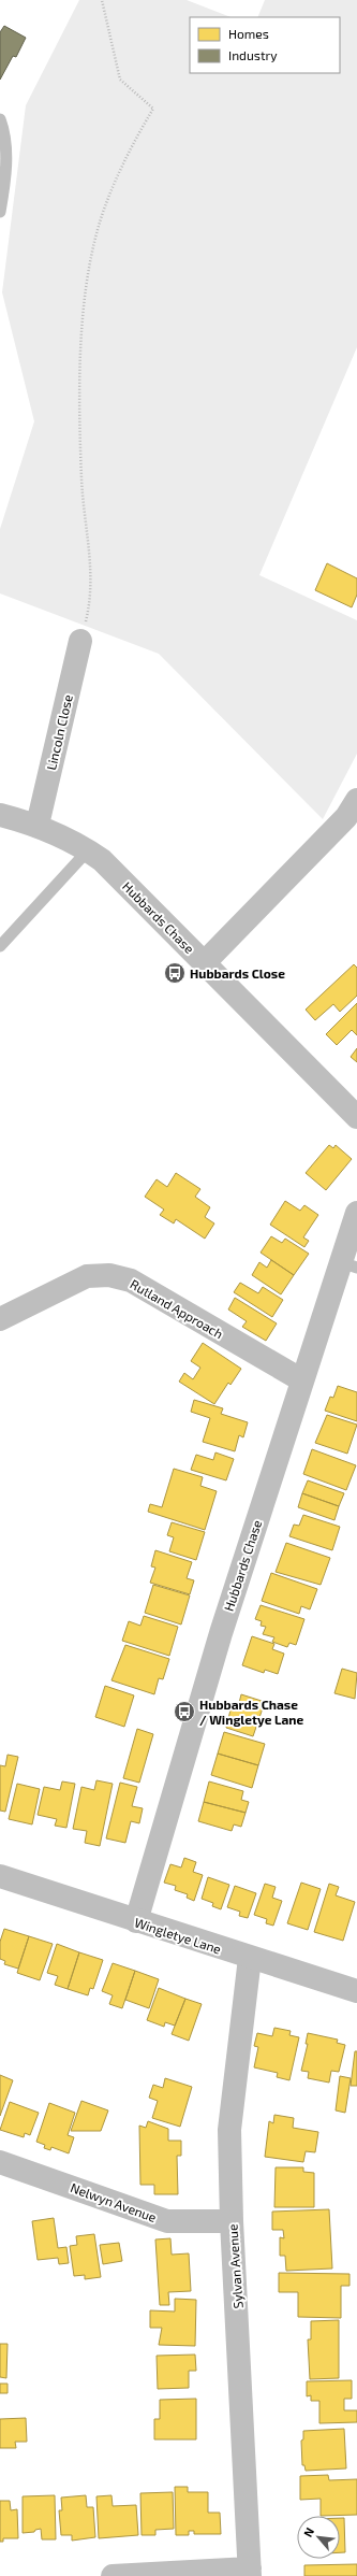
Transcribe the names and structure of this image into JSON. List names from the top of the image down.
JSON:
{
  "streets": {
    "street": [
      "Lincoln Close",
      "Hubbards Chase",
      "Rutland Approach",
      "Wingletye Lane",
      "Nelwyn Avenue",
      "Sylvan Avenue"
    ]
  },
  "crossings": [
    ["Lincoln Close", "Hubbards Chase"],
    ["Hubbards Chase", "Rutland Approach"],
    ["Hubbards Chase", "Wingletye Lane"],
    ["Wingletye Lane", "Sylvan Avenue"],
    ["Nelwyn Avenue", "Sylvan Avenue"]
  ],
  "places": {
    "bus stop": ["Hubbards Close", "Hubbards Chase / Wingletye Lane"]
  },
  "legend": ["Homes", "Industry"],
  "north": "top left"
}
